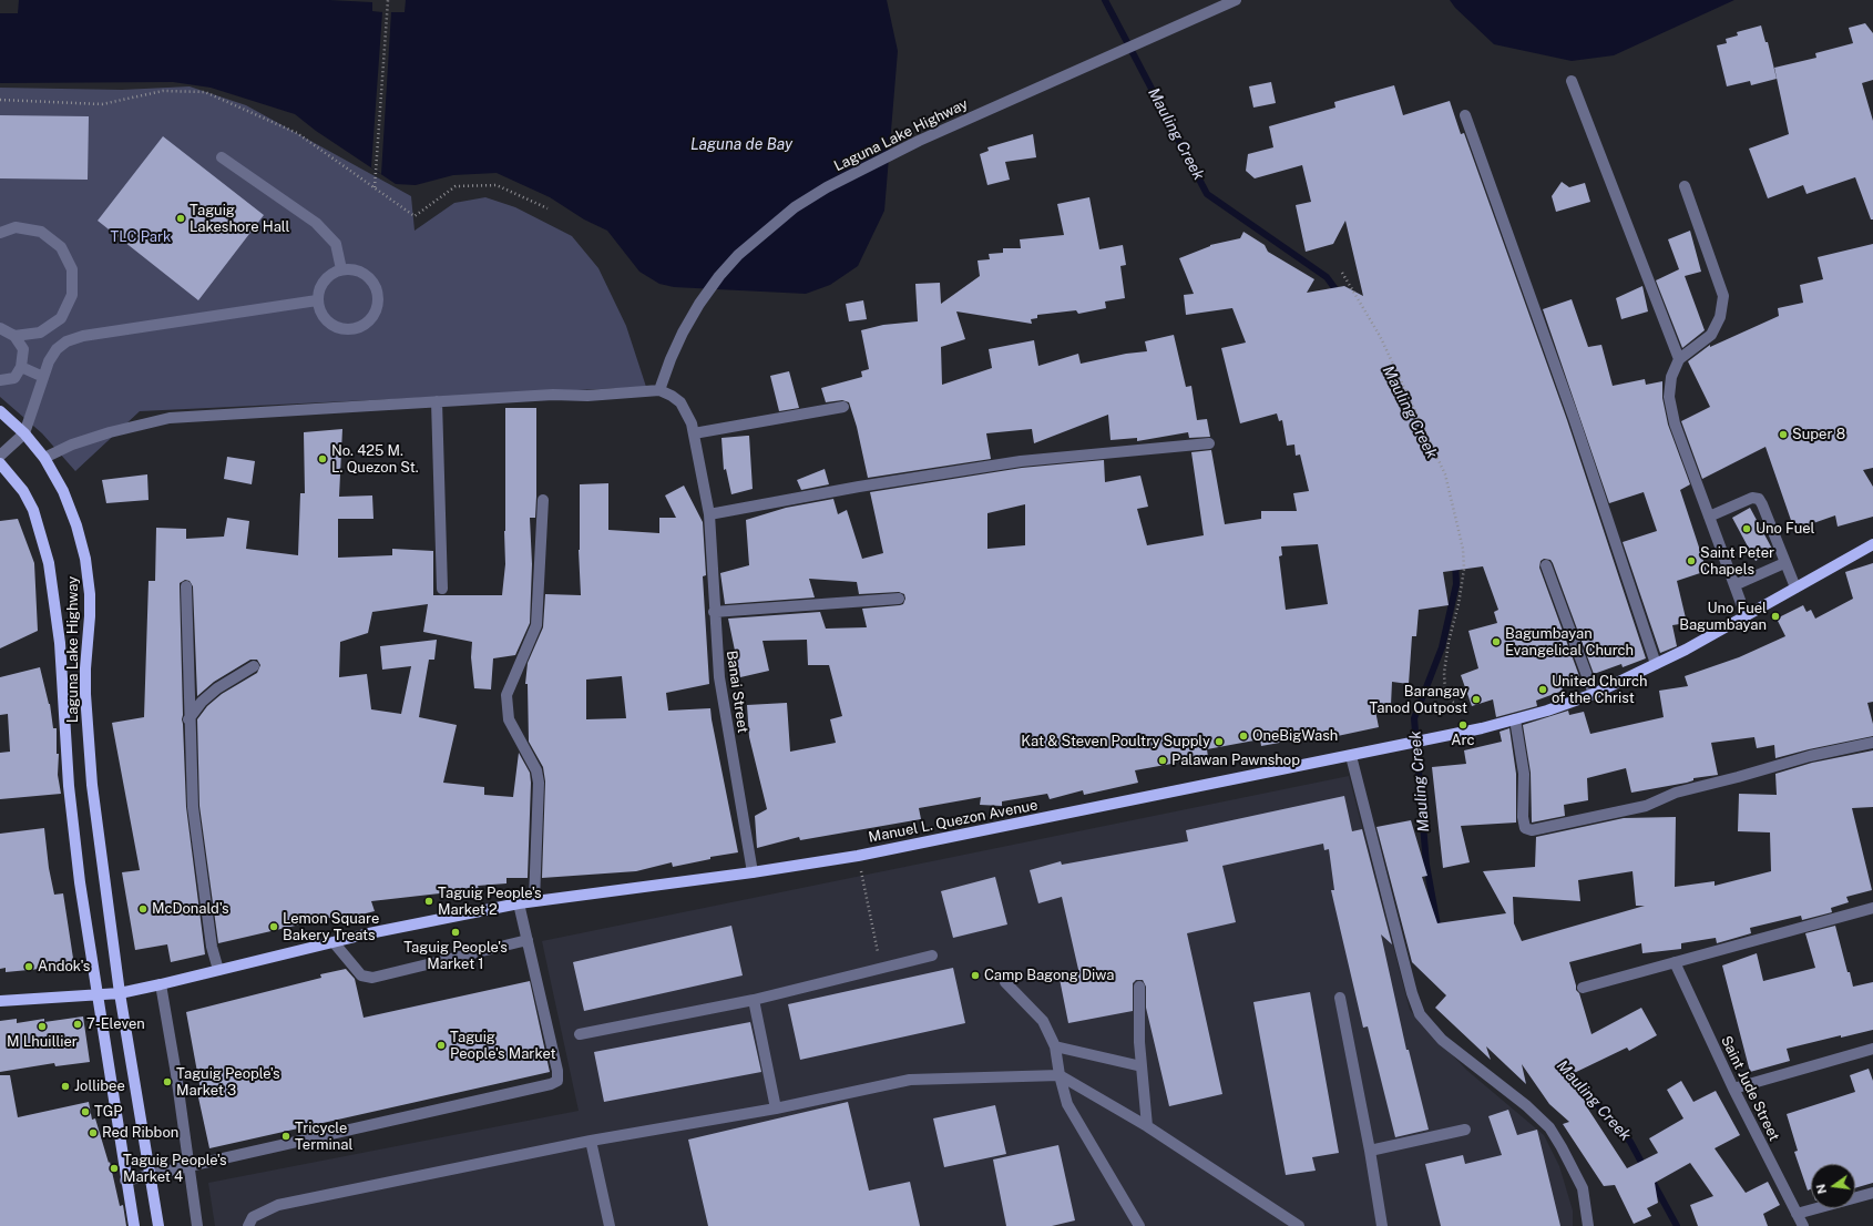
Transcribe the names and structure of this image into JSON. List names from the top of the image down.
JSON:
{
  "streets": {
    "main road": ["Laguna Lake Highway", "Manuel L. Quezon Avenue"],
    "street": ["Banai Street", "Saint Jude Street"]
  },
  "crossings": [
    ["Laguna Lake Highway", "Banai Street"],
    ["Laguna Lake Highway", "Manuel L. Quezon Avenue"],
    ["Banai Street", "Manuel L. Quezon Avenue"]
  ],
  "water": ["Mauling Creek", "Laguna de Bay"],
  "parks": ["TLC Park"],
  "places": [
    "Taguig Lakeshore Hall",
    "Super 8",
    "No. 425 M. L. Quezon St.",
    "Uno Fuel",
    "Saint Peter Chapels",
    "Uno Fuel Bagumbayan",
    "Bagumbayan Evangelical Church",
    "United Church of the Christ",
    "Barangay Tanod Outpost",
    "Arc",
    "OneBigWash",
    "Kat & Steven Poultry Supply",
    "Palawan Pawnshop",
    "Taguig People's Market 2",
    "McDonald's",
    "Lemon Square Bakery Treats",
    "Taguig People's Market 1",
    "Andok's",
    "Camp Bagong Diwa",
    "7-Eleven",
    "M Lhuillier",
    "Taguig People's Market",
    "Taguig People's Market 3",
    "Jollibee",
    "TGP",
    "Red Ribbon",
    "Tricycle Terminal",
    "Taguig People's Market 4"
  ],
  "north": "left"
}
